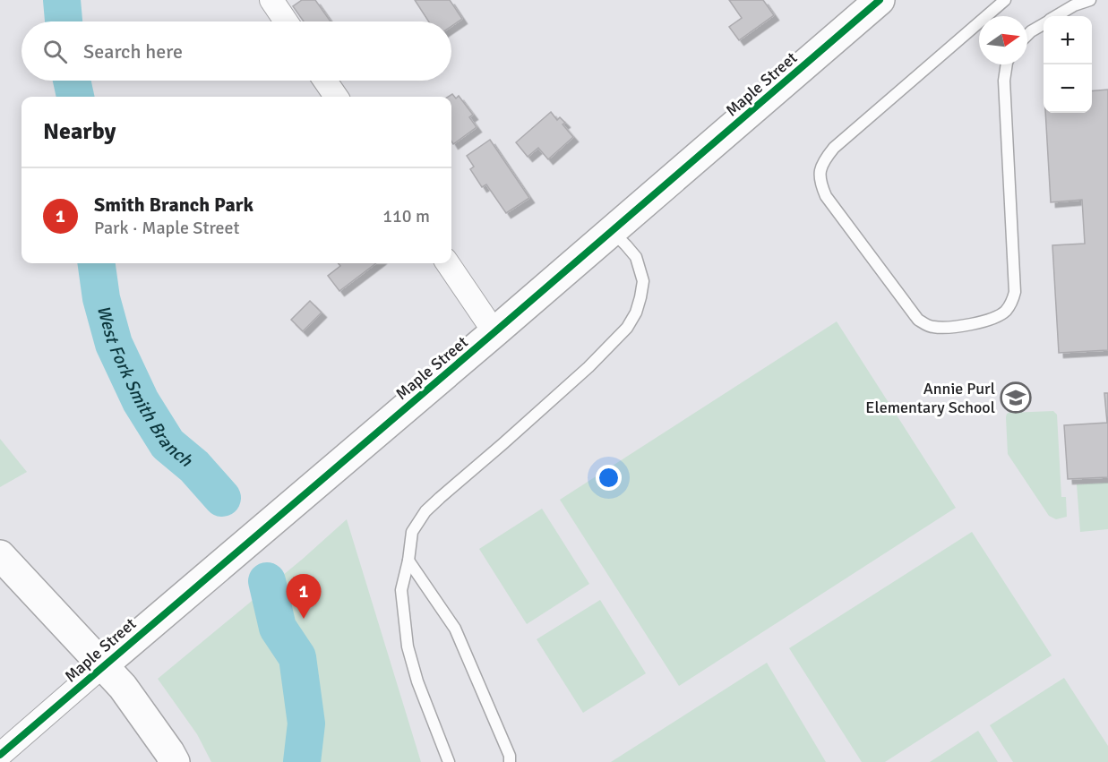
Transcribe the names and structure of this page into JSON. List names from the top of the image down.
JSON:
{
  "streets": {
    "street": ["Maple Street"]
  },
  "water": ["West Fork Smith Branch"],
  "places": {
    "school or university": ["Annie Purl Elementary School"]
  },
  "north": "right",
  "page": {
    "map_buttons": ["+", "−"],
    "search": "Search here",
    "heading": "Nearby",
    "list": [
      {
        "mark": "1",
        "name": "Smith Branch Park",
        "note": "Park · Maple Street",
        "value": "110 m"
      }
    ],
    "pins": "1"
  }
}
